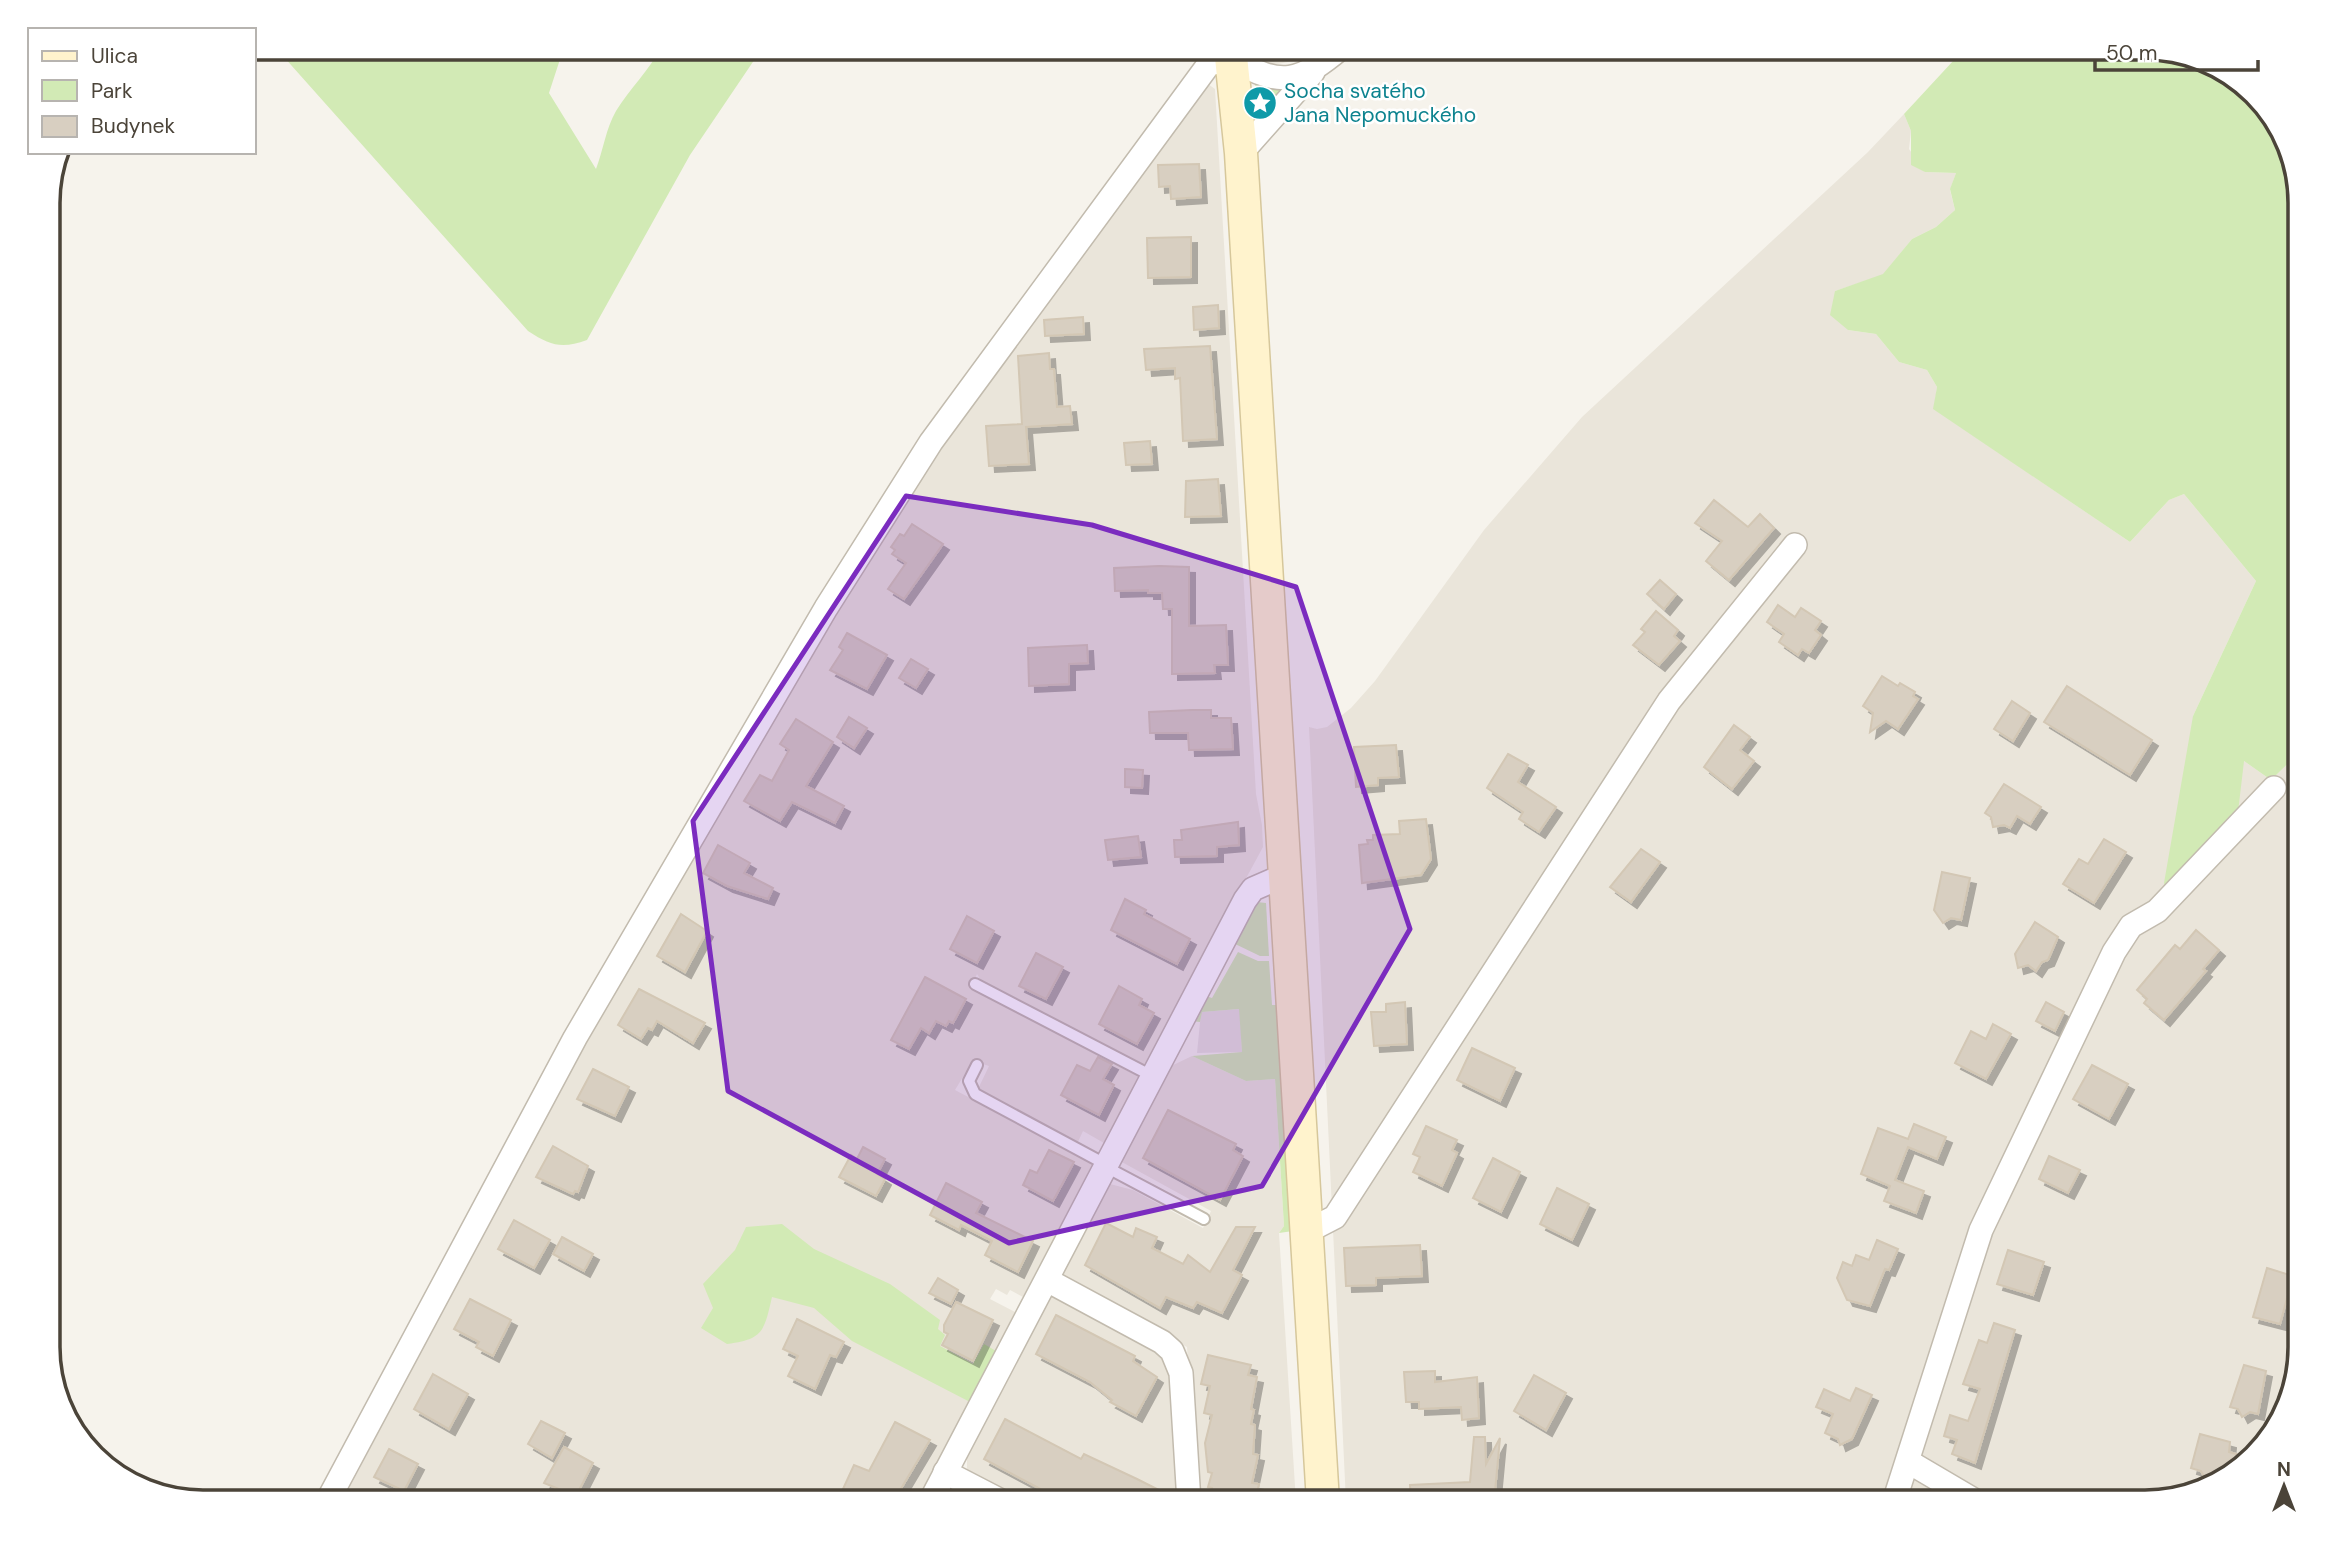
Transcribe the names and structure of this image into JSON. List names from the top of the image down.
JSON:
{
  "places": {
    "place": ["Socha svatého Jana Nepomuckého"]
  },
  "legend": ["Ulica", "Park", "Budynek"],
  "scale_bar": "50 m",
  "north": "top"
}
